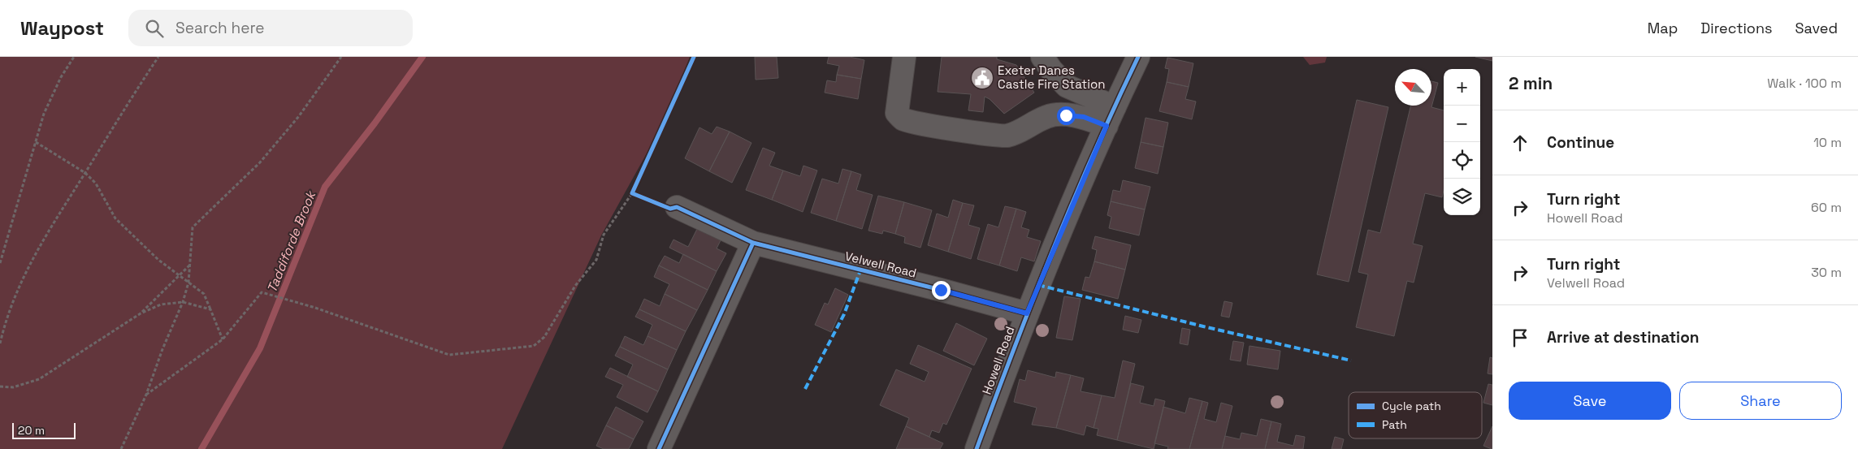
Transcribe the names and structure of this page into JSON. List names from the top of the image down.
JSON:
{
  "streets": {
    "street": ["Velwell Road", "Howell Road"]
  },
  "crossings": [
    ["Velwell Road", "Howell Road"]
  ],
  "water": ["Taddiforde Brook"],
  "places": {
    "public building": ["Exeter Danes Castle Fire Station"]
  },
  "legend": ["Cycle path", "Path"],
  "scale_bar": "20 m",
  "north": "top left",
  "page": {
    "header": "Waypost",
    "search": "Search here",
    "nav": ["Map", "Directions", "Saved"],
    "heading": ["2 min", "Walk · 100 m"],
    "map_buttons": ["+", "−"],
    "list": [
      ["Continue", "10 m"],
      ["Turn right", "Howell Road", "60 m"],
      ["Turn right", "Velwell Road", "30 m"],
      "Arrive at destination"
    ],
    "buttons": ["Save", "Share"],
    "scale": "20 m"
  }
}
